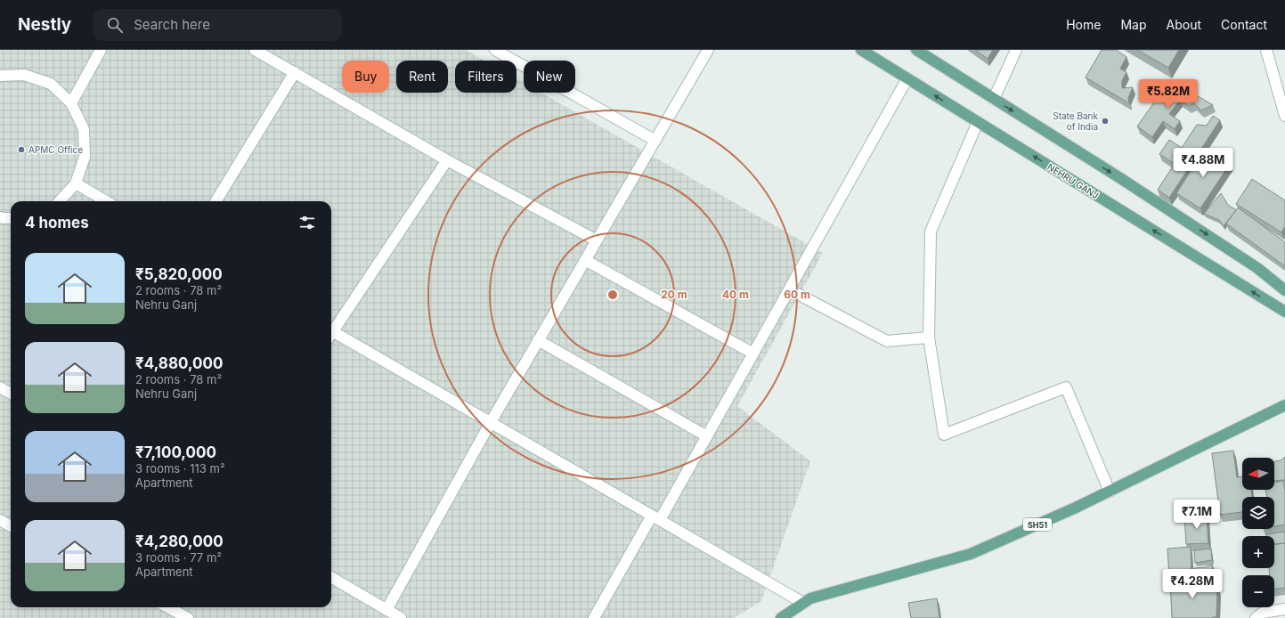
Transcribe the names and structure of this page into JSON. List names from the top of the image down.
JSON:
{
  "streets": {
    "main road": ["NEHRU GANJ", "SH51"]
  },
  "places": ["State Bank of India", "APMC Office"],
  "north": "left",
  "page": {
    "header": "Nestly",
    "search": "Search here",
    "nav": [
      "Home",
      "Map",
      "About",
      "Contact"
    ],
    "chip": [
      "Buy",
      "Rent",
      "Filters",
      "New"
    ],
    "price": [
      "₹5.82M",
      "₹4.88M",
      "₹7.1M",
      "₹4.28M"
    ],
    "heading": "4 homes",
    "list": [
      {
        "name": "₹5,820,000",
        "note": "2 rooms · 78 m² · Nehru Ganj"
      },
      {
        "name": "₹4,880,000",
        "note": "2 rooms · 78 m² · Nehru Ganj"
      },
      {
        "name": "₹7,100,000",
        "note": "3 rooms · 113 m² · Apartment"
      },
      {
        "name": "₹4,280,000",
        "note": "3 rooms · 77 m² · Apartment"
      }
    ],
    "map_buttons": ["+", "−"]
  },
  "rings": ["20 m", "40 m", "60 m"]
}
